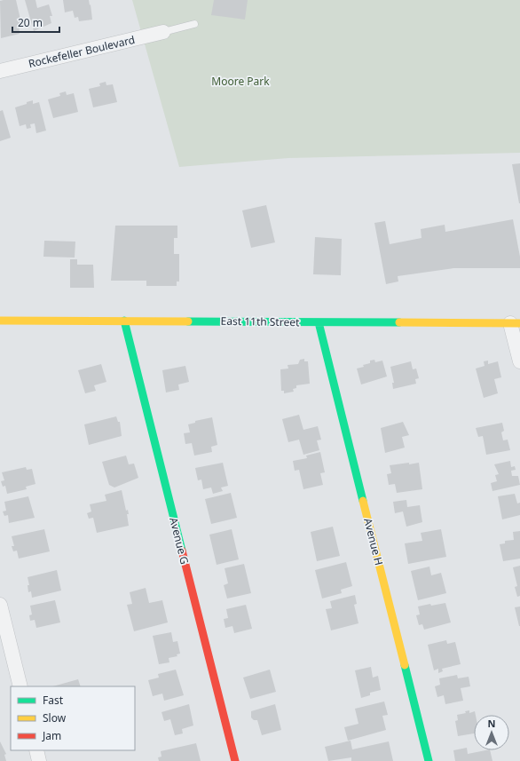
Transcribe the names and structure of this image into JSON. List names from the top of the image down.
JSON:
{
  "streets": {
    "street": [
      "Rockefeller Boulevard",
      "East 11th Street",
      "Avenue G",
      "Avenue H"
    ]
  },
  "crossings": [
    ["East 11th Street", "Avenue G"],
    ["East 11th Street", "Avenue H"]
  ],
  "parks": ["Moore Park"],
  "legend": ["Fast", "Slow", "Jam"],
  "scale_bar": "20 m",
  "north": "top"
}
